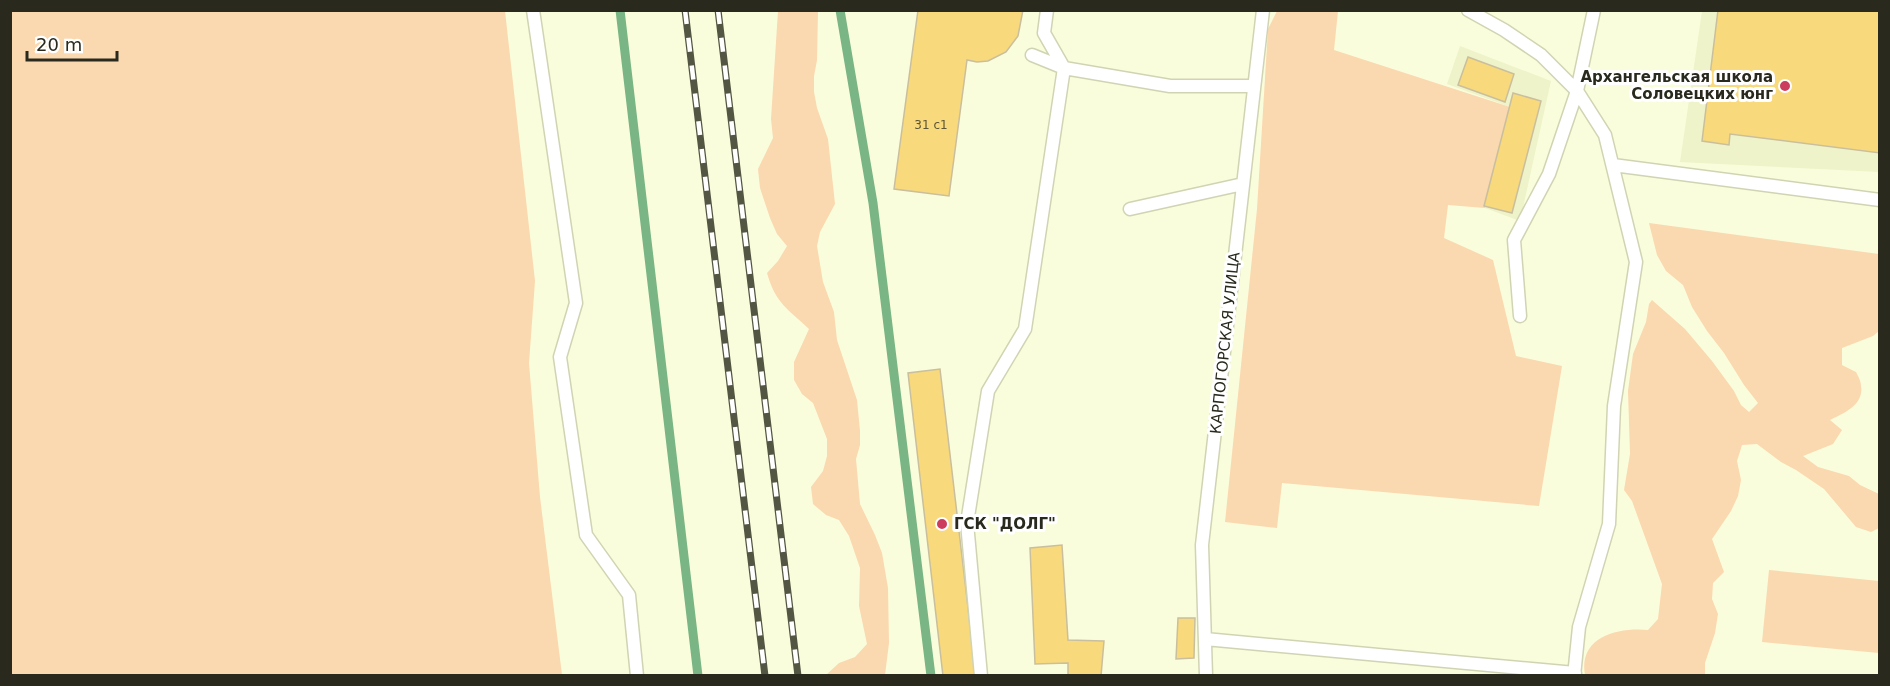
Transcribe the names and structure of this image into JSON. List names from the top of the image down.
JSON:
{
  "streets": {
    "lane": ["КАРПОГОРСКАЯ УЛИЦА"]
  },
  "places": ["Архангельская школа Соловецких юнг", "ГСК \"ДОЛГ\""],
  "house_numbers": ["31 с1"],
  "scale_bar": "20 m"
}
